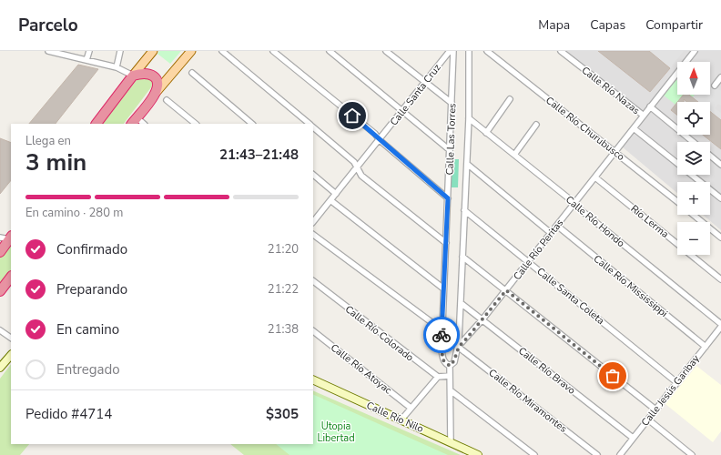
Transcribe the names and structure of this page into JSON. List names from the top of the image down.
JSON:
{
  "streets": {
    "street": [
      "Calle Río Nazas",
      "Calle Santa Cruz",
      "Calle Río Churubusco",
      "Calle Las Torres",
      "Calle Río Hondo",
      "Río Lerma",
      "Calle Río Peritas",
      "Calle Río Mississippi",
      "Calle Santa Coleta",
      "Calle Río Colorado",
      "Calle Río Atoyac",
      "Calle Río Bravo",
      "Calle Jesús Garibay",
      "Calle Río Miramontes",
      "Calle Río Nilo"
    ]
  },
  "crossings": [
    ["Calle Río Nazas", "Calle Río Peritas"],
    ["Calle Río Churubusco", "Calle Río Peritas"],
    ["Calle Las Torres", "Calle Río Hondo"],
    ["Calle Las Torres", "Calle Río Peritas"],
    ["Calle Las Torres", "Calle Santa Coleta"],
    ["Calle Las Torres", "Calle Río Bravo"],
    ["Calle Las Torres", "Calle Río Miramontes"],
    ["Calle Las Torres", "Calle Río Nilo"],
    ["Calle Río Hondo", "Calle Río Peritas"],
    ["Calle Río Hondo", "Calle Jesús Garibay"],
    ["Río Lerma", "Calle Río Peritas"],
    ["Calle Río Peritas", "Calle Río Mississippi"],
    ["Calle Río Peritas", "Calle Santa Coleta"],
    ["Calle Río Peritas", "Calle Río Bravo"],
    ["Calle Río Peritas", "Calle Río Miramontes"],
    ["Calle Río Mississippi", "Calle Jesús Garibay"],
    ["Calle Santa Coleta", "Calle Jesús Garibay"],
    ["Calle Río Bravo", "Calle Jesús Garibay"]
  ],
  "parks": ["Utopia Libertad"],
  "north": "top",
  "page": {
    "header": "Parcelo",
    "nav": ["Mapa", "Capas", "Compartir"],
    "map_buttons": ["+", "−"],
    "heading": ["3 min", "Llega en", "21:43–21:48"],
    "panel": ["Pedido #4714", "$305"],
    "bar": "En camino · 280 m",
    "list": [
      ["Confirmado", "21:20"],
      ["Preparando", "21:22"],
      ["En camino", "21:38"],
      "Entregado"
    ]
  }
}
